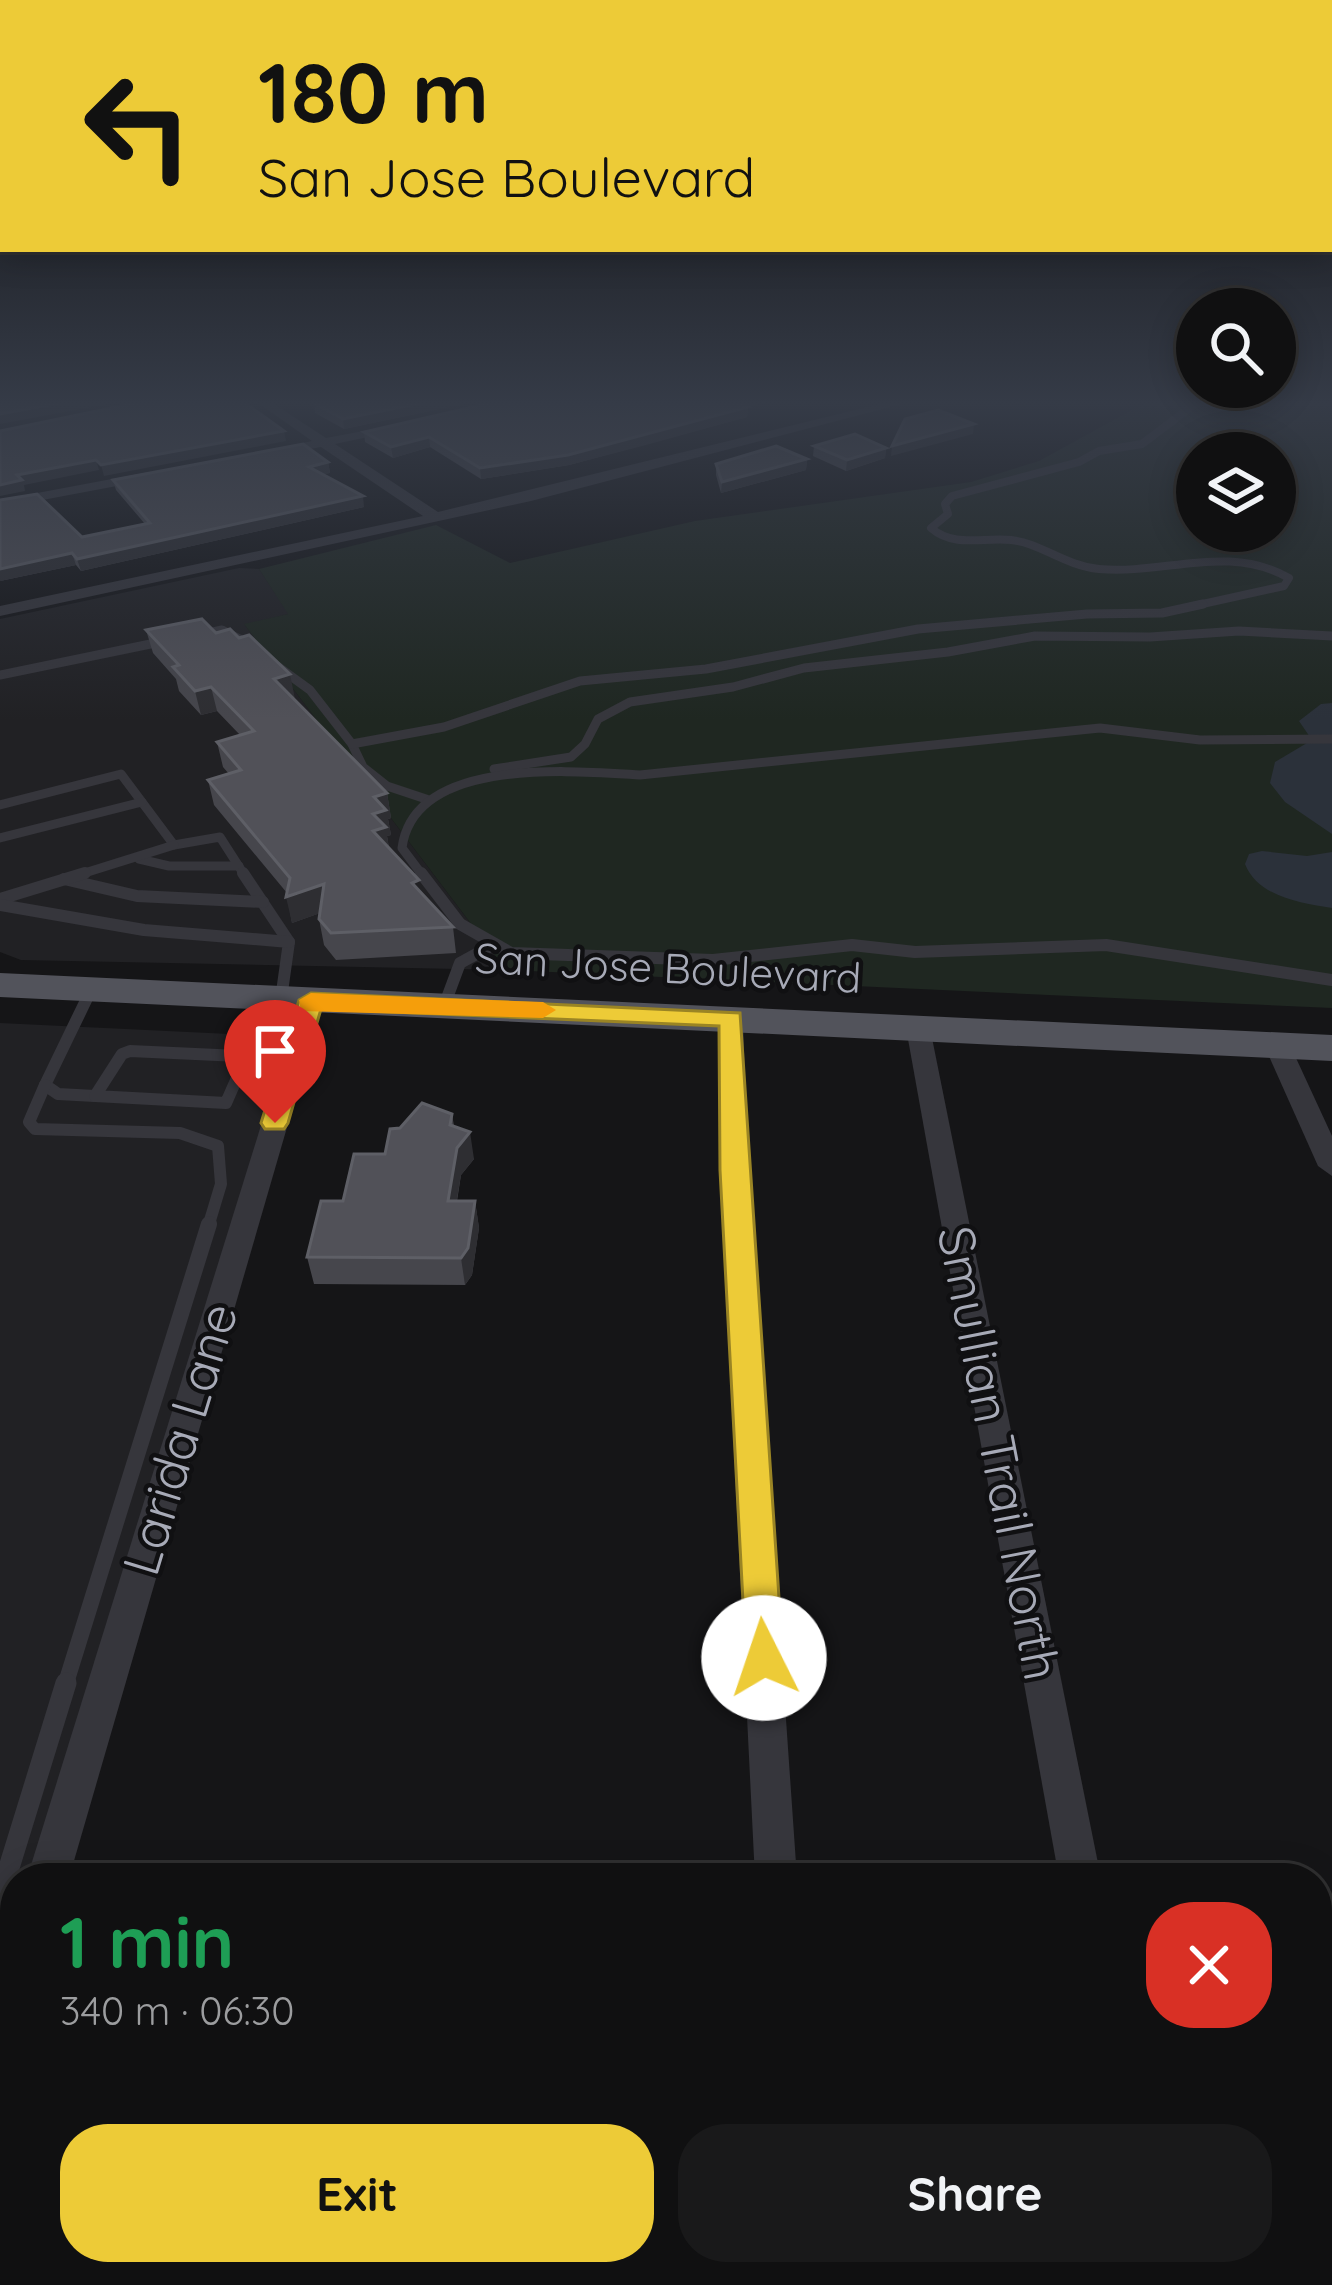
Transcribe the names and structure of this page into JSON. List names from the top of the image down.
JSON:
{
  "streets": {
    "main road": ["San Jose Boulevard"],
    "street": ["Larida Lane", "Smullian Trail North"]
  },
  "crossings": [
    ["San Jose Boulevard", "Larida Lane"],
    ["San Jose Boulevard", "Smullian Trail North"]
  ],
  "page": {
    "turn": ["180 m", "San Jose Boulevard"],
    "heading": ["1 min", "340 m · 06:30"],
    "buttons": ["Exit", "Share"]
  }
}
